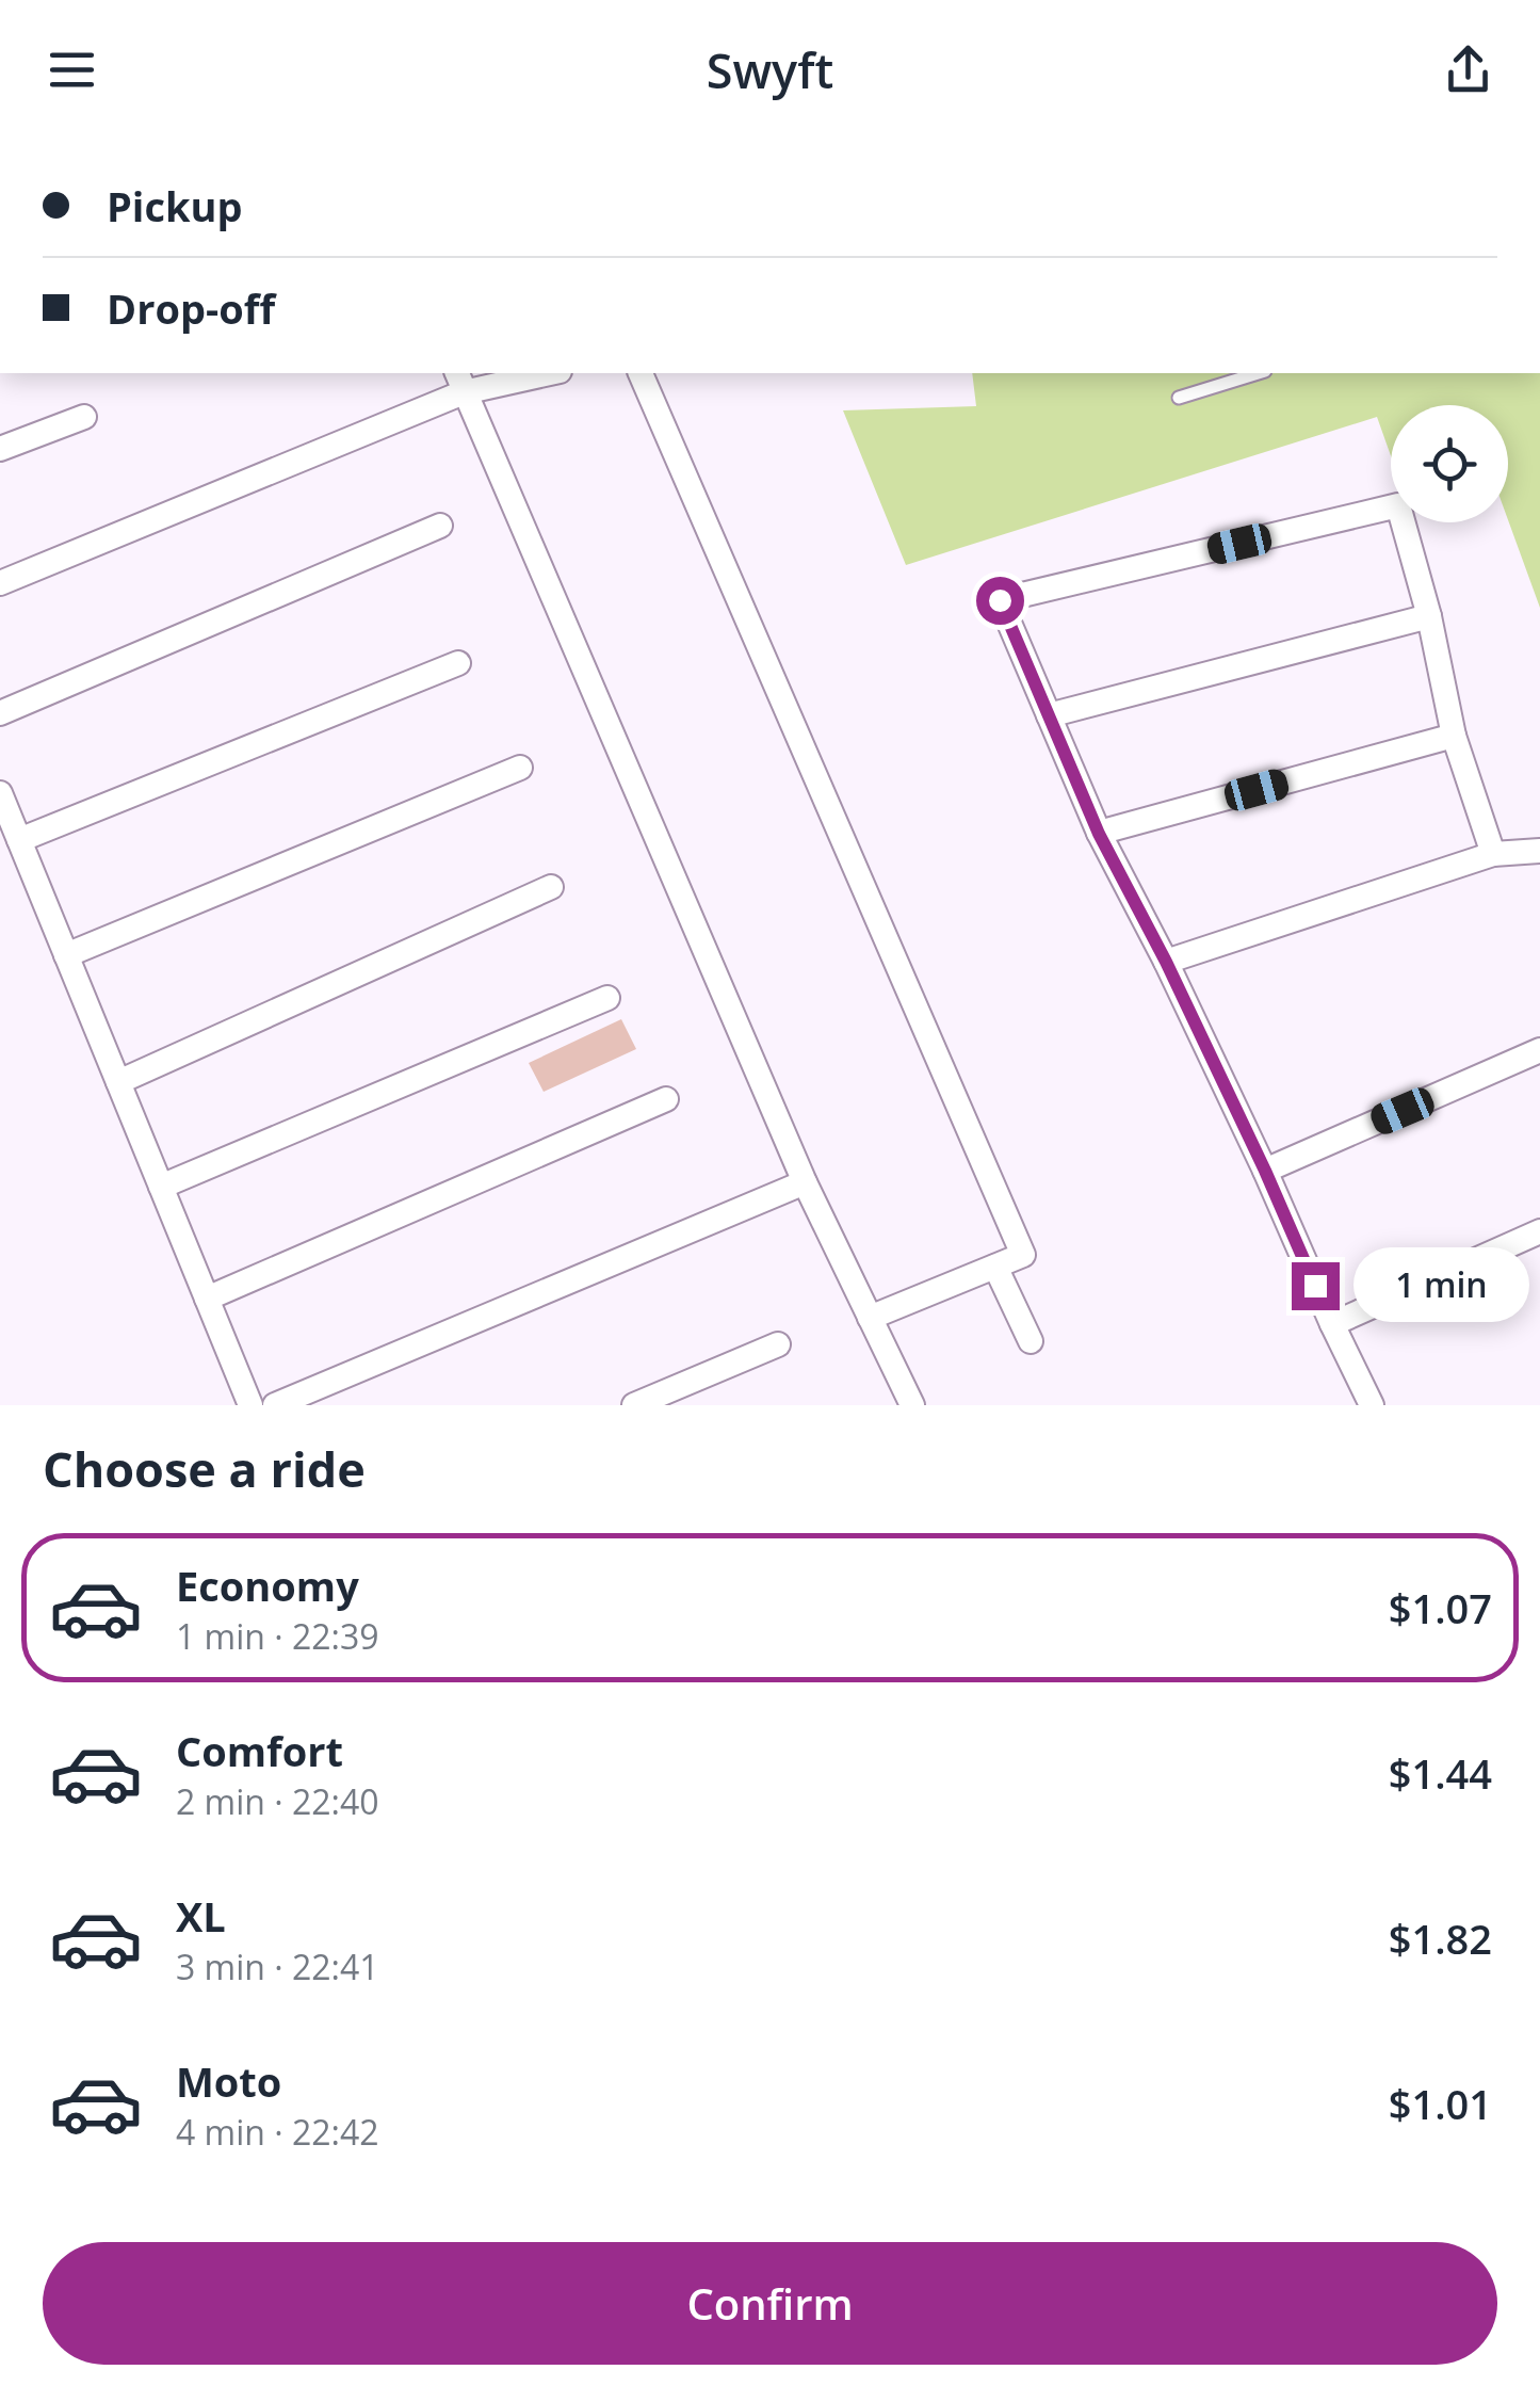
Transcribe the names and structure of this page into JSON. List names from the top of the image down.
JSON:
{
  "page": {
    "header": "Swyft",
    "banner": ["Pickup", "Drop-off"],
    "bubble": "1 min",
    "heading": "Choose a ride",
    "list": [
      {
        "name": "Economy",
        "note": "1 min · 22:39",
        "value": "$1.07"
      },
      {
        "name": "Comfort",
        "note": "2 min · 22:40",
        "value": "$1.44"
      },
      {
        "name": "XL",
        "note": "3 min · 22:41",
        "value": "$1.82"
      },
      {
        "name": "Moto",
        "note": "4 min · 22:42",
        "value": "$1.01"
      }
    ],
    "buttons": "Confirm"
  }
}
